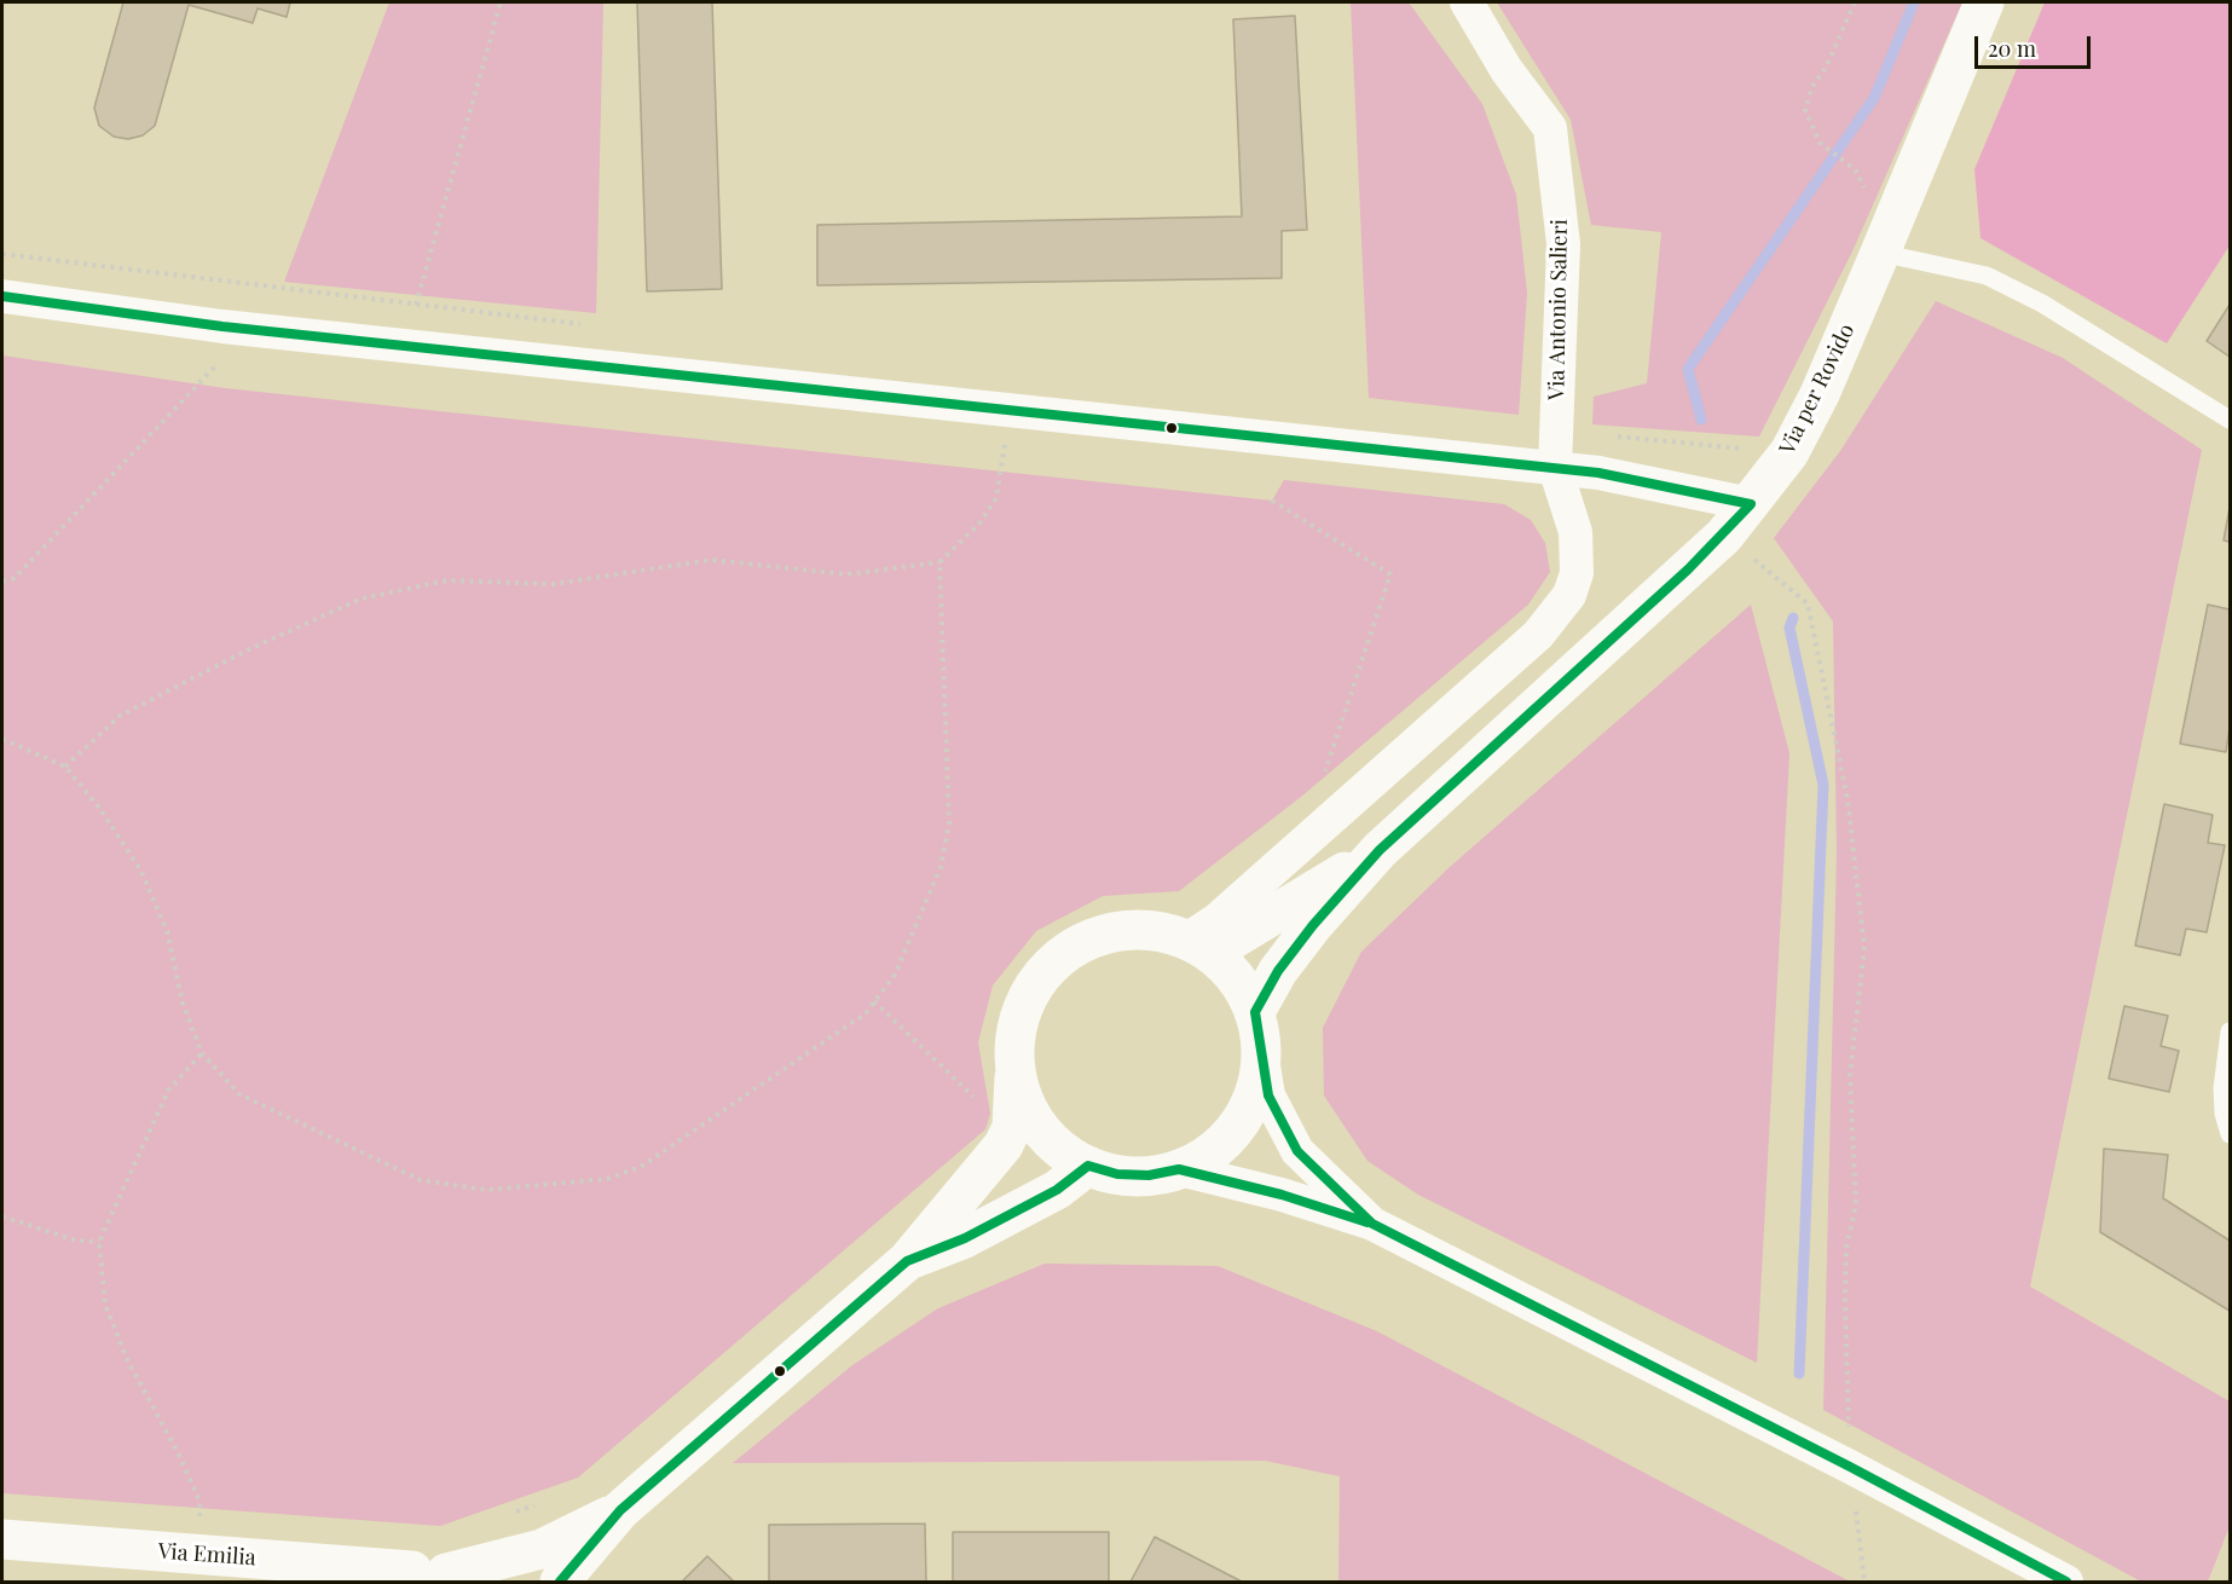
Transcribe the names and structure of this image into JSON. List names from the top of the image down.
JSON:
{
  "streets": {
    "street": ["Via Antonio Salieri", "Via per Rovido", "Via Emilia"]
  },
  "scale_bar": "20 m"
}
